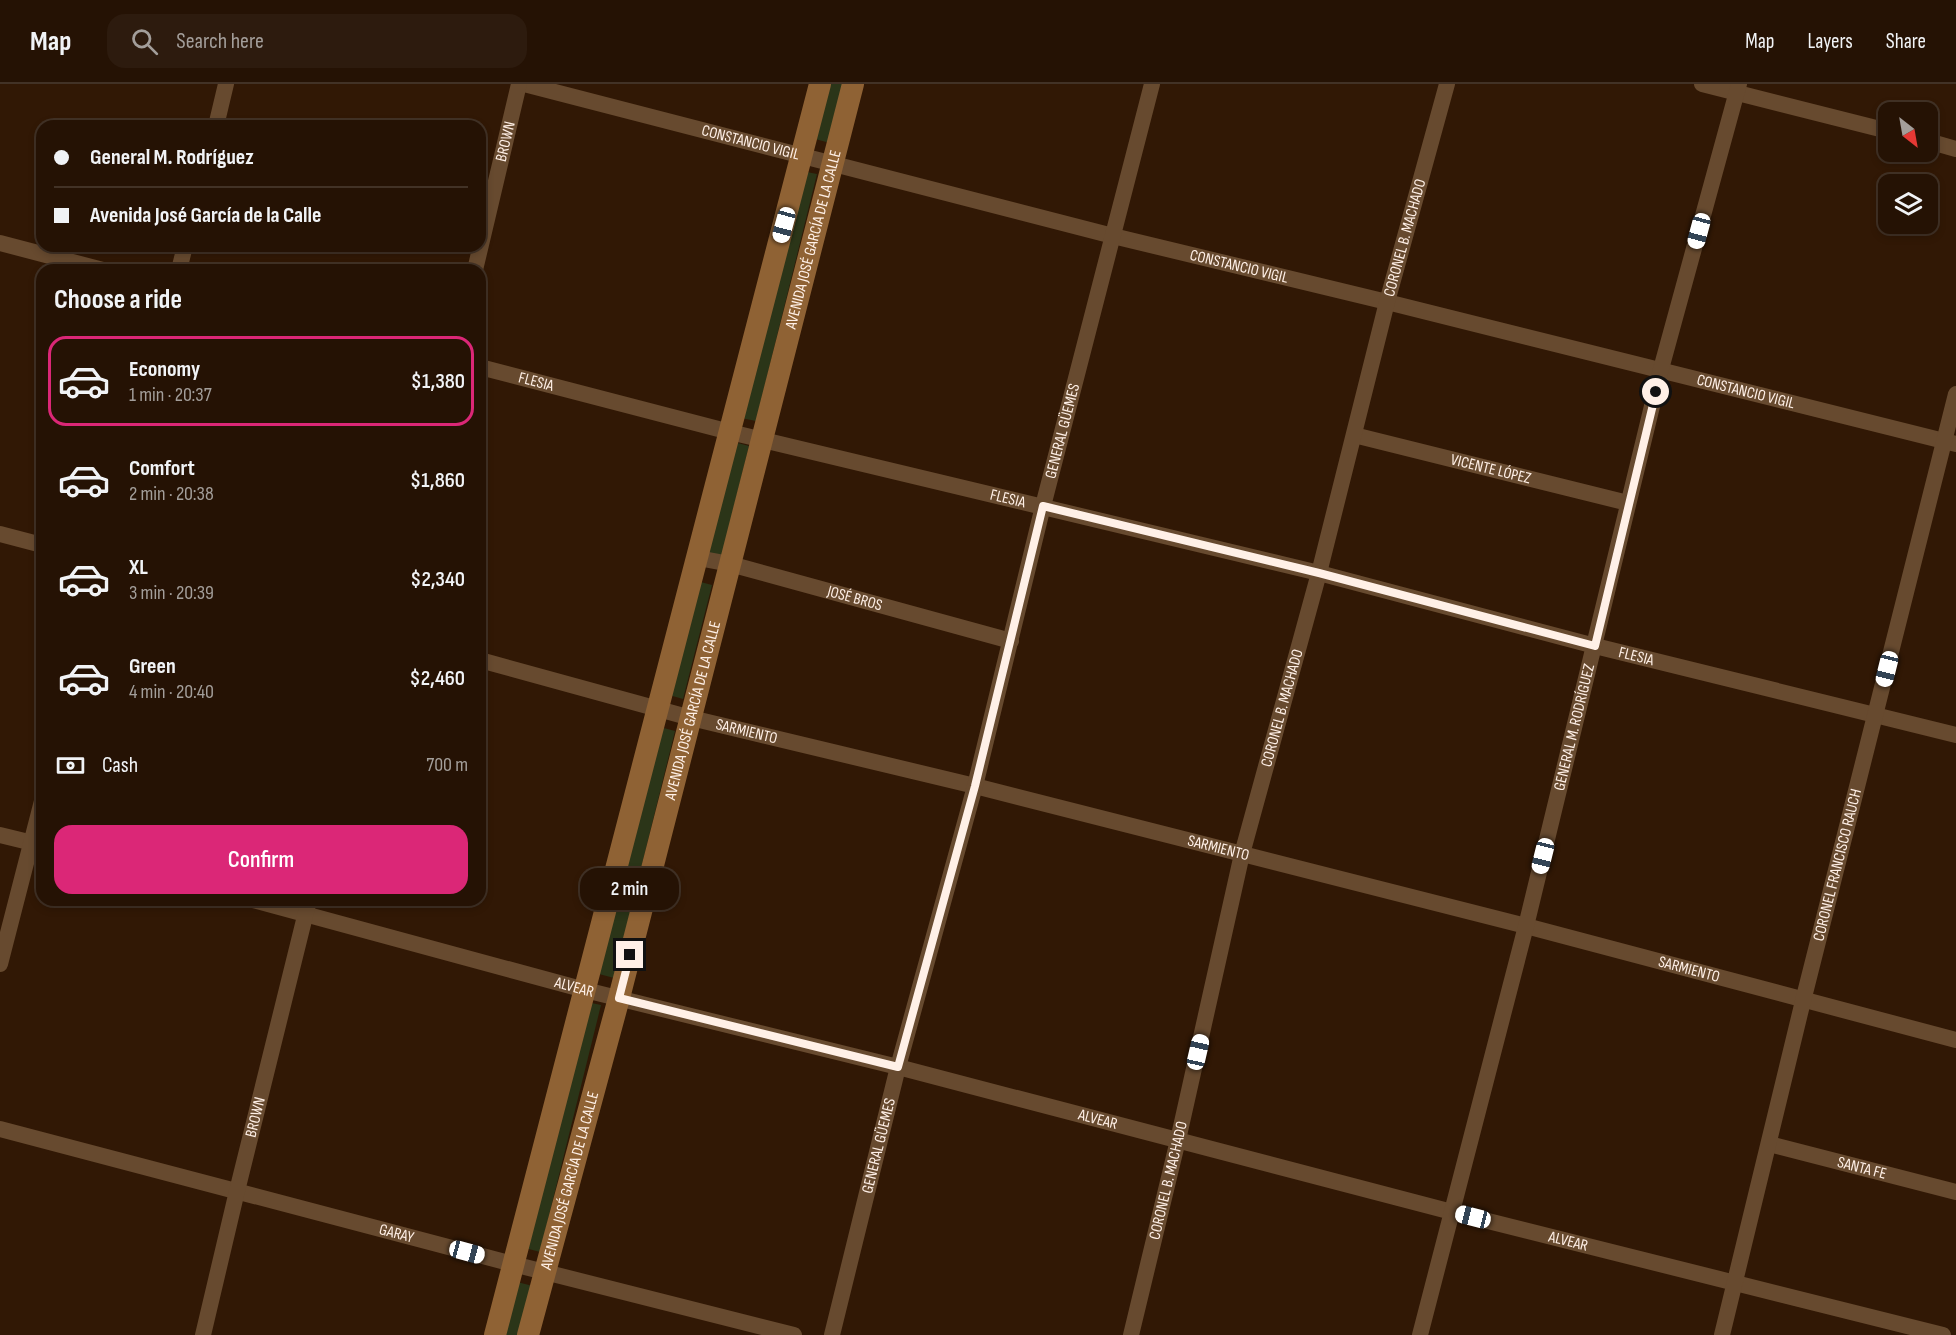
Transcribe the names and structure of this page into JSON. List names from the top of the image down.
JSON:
{
  "streets": {
    "main road": ["AVENIDA JOSÉ GARCÍA DE LA CALLE"],
    "street": [
      "BROWN",
      "CONSTANCIO VIGIL",
      "CORONEL B. MACHADO",
      "FLESIA",
      "GENERAL GÜEMES",
      "VICENTE LÓPEZ",
      "JOSÉ BROS",
      "GENERAL M. RODRÍGUEZ",
      "SARMIENTO",
      "CORONEL FRANCISCO RAUCH",
      "ALVEAR",
      "SANTA FE",
      "GARAY"
    ]
  },
  "crossings": [
    ["BROWN", "CONSTANCIO VIGIL"],
    ["BROWN", "ALVEAR"],
    ["BROWN", "GARAY"],
    ["CONSTANCIO VIGIL", "CORONEL B. MACHADO"],
    ["CONSTANCIO VIGIL", "AVENIDA JOSÉ GARCÍA DE LA CALLE"],
    ["CONSTANCIO VIGIL", "GENERAL GÜEMES"],
    ["CONSTANCIO VIGIL", "GENERAL M. RODRÍGUEZ"],
    ["CONSTANCIO VIGIL", "CORONEL FRANCISCO RAUCH"],
    ["CORONEL B. MACHADO", "FLESIA"],
    ["CORONEL B. MACHADO", "VICENTE LÓPEZ"],
    ["CORONEL B. MACHADO", "SARMIENTO"],
    ["CORONEL B. MACHADO", "ALVEAR"],
    ["AVENIDA JOSÉ GARCÍA DE LA CALLE", "FLESIA"],
    ["AVENIDA JOSÉ GARCÍA DE LA CALLE", "JOSÉ BROS"],
    ["AVENIDA JOSÉ GARCÍA DE LA CALLE", "SARMIENTO"],
    ["AVENIDA JOSÉ GARCÍA DE LA CALLE", "ALVEAR"],
    ["AVENIDA JOSÉ GARCÍA DE LA CALLE", "GARAY"],
    ["FLESIA", "GENERAL GÜEMES"],
    ["FLESIA", "GENERAL M. RODRÍGUEZ"],
    ["FLESIA", "CORONEL FRANCISCO RAUCH"],
    ["GENERAL GÜEMES", "JOSÉ BROS"],
    ["GENERAL GÜEMES", "SARMIENTO"],
    ["GENERAL GÜEMES", "ALVEAR"],
    ["VICENTE LÓPEZ", "GENERAL M. RODRÍGUEZ"],
    ["GENERAL M. RODRÍGUEZ", "SARMIENTO"],
    ["GENERAL M. RODRÍGUEZ", "ALVEAR"],
    ["SARMIENTO", "CORONEL FRANCISCO RAUCH"],
    ["CORONEL FRANCISCO RAUCH", "ALVEAR"],
    ["CORONEL FRANCISCO RAUCH", "SANTA FE"]
  ],
  "north": "bottom right",
  "page": {
    "header": "Map",
    "search": "Search here",
    "nav": ["Map", "Layers", "Share"],
    "banner": ["General M. Rodríguez", "Avenida José García de la Calle"],
    "heading": "Choose a ride",
    "list": [
      {
        "name": "Economy",
        "note": "1 min · 20:37",
        "value": "$1,380"
      },
      {
        "name": "Comfort",
        "note": "2 min · 20:38",
        "value": "$1,860"
      },
      {
        "name": "XL",
        "note": "3 min · 20:39",
        "value": "$2,340"
      },
      {
        "name": "Green",
        "note": "4 min · 20:40",
        "value": "$2,460"
      }
    ],
    "pay": ["Cash", "700 m"],
    "buttons": "Confirm",
    "bubble": "2 min"
  }
}
